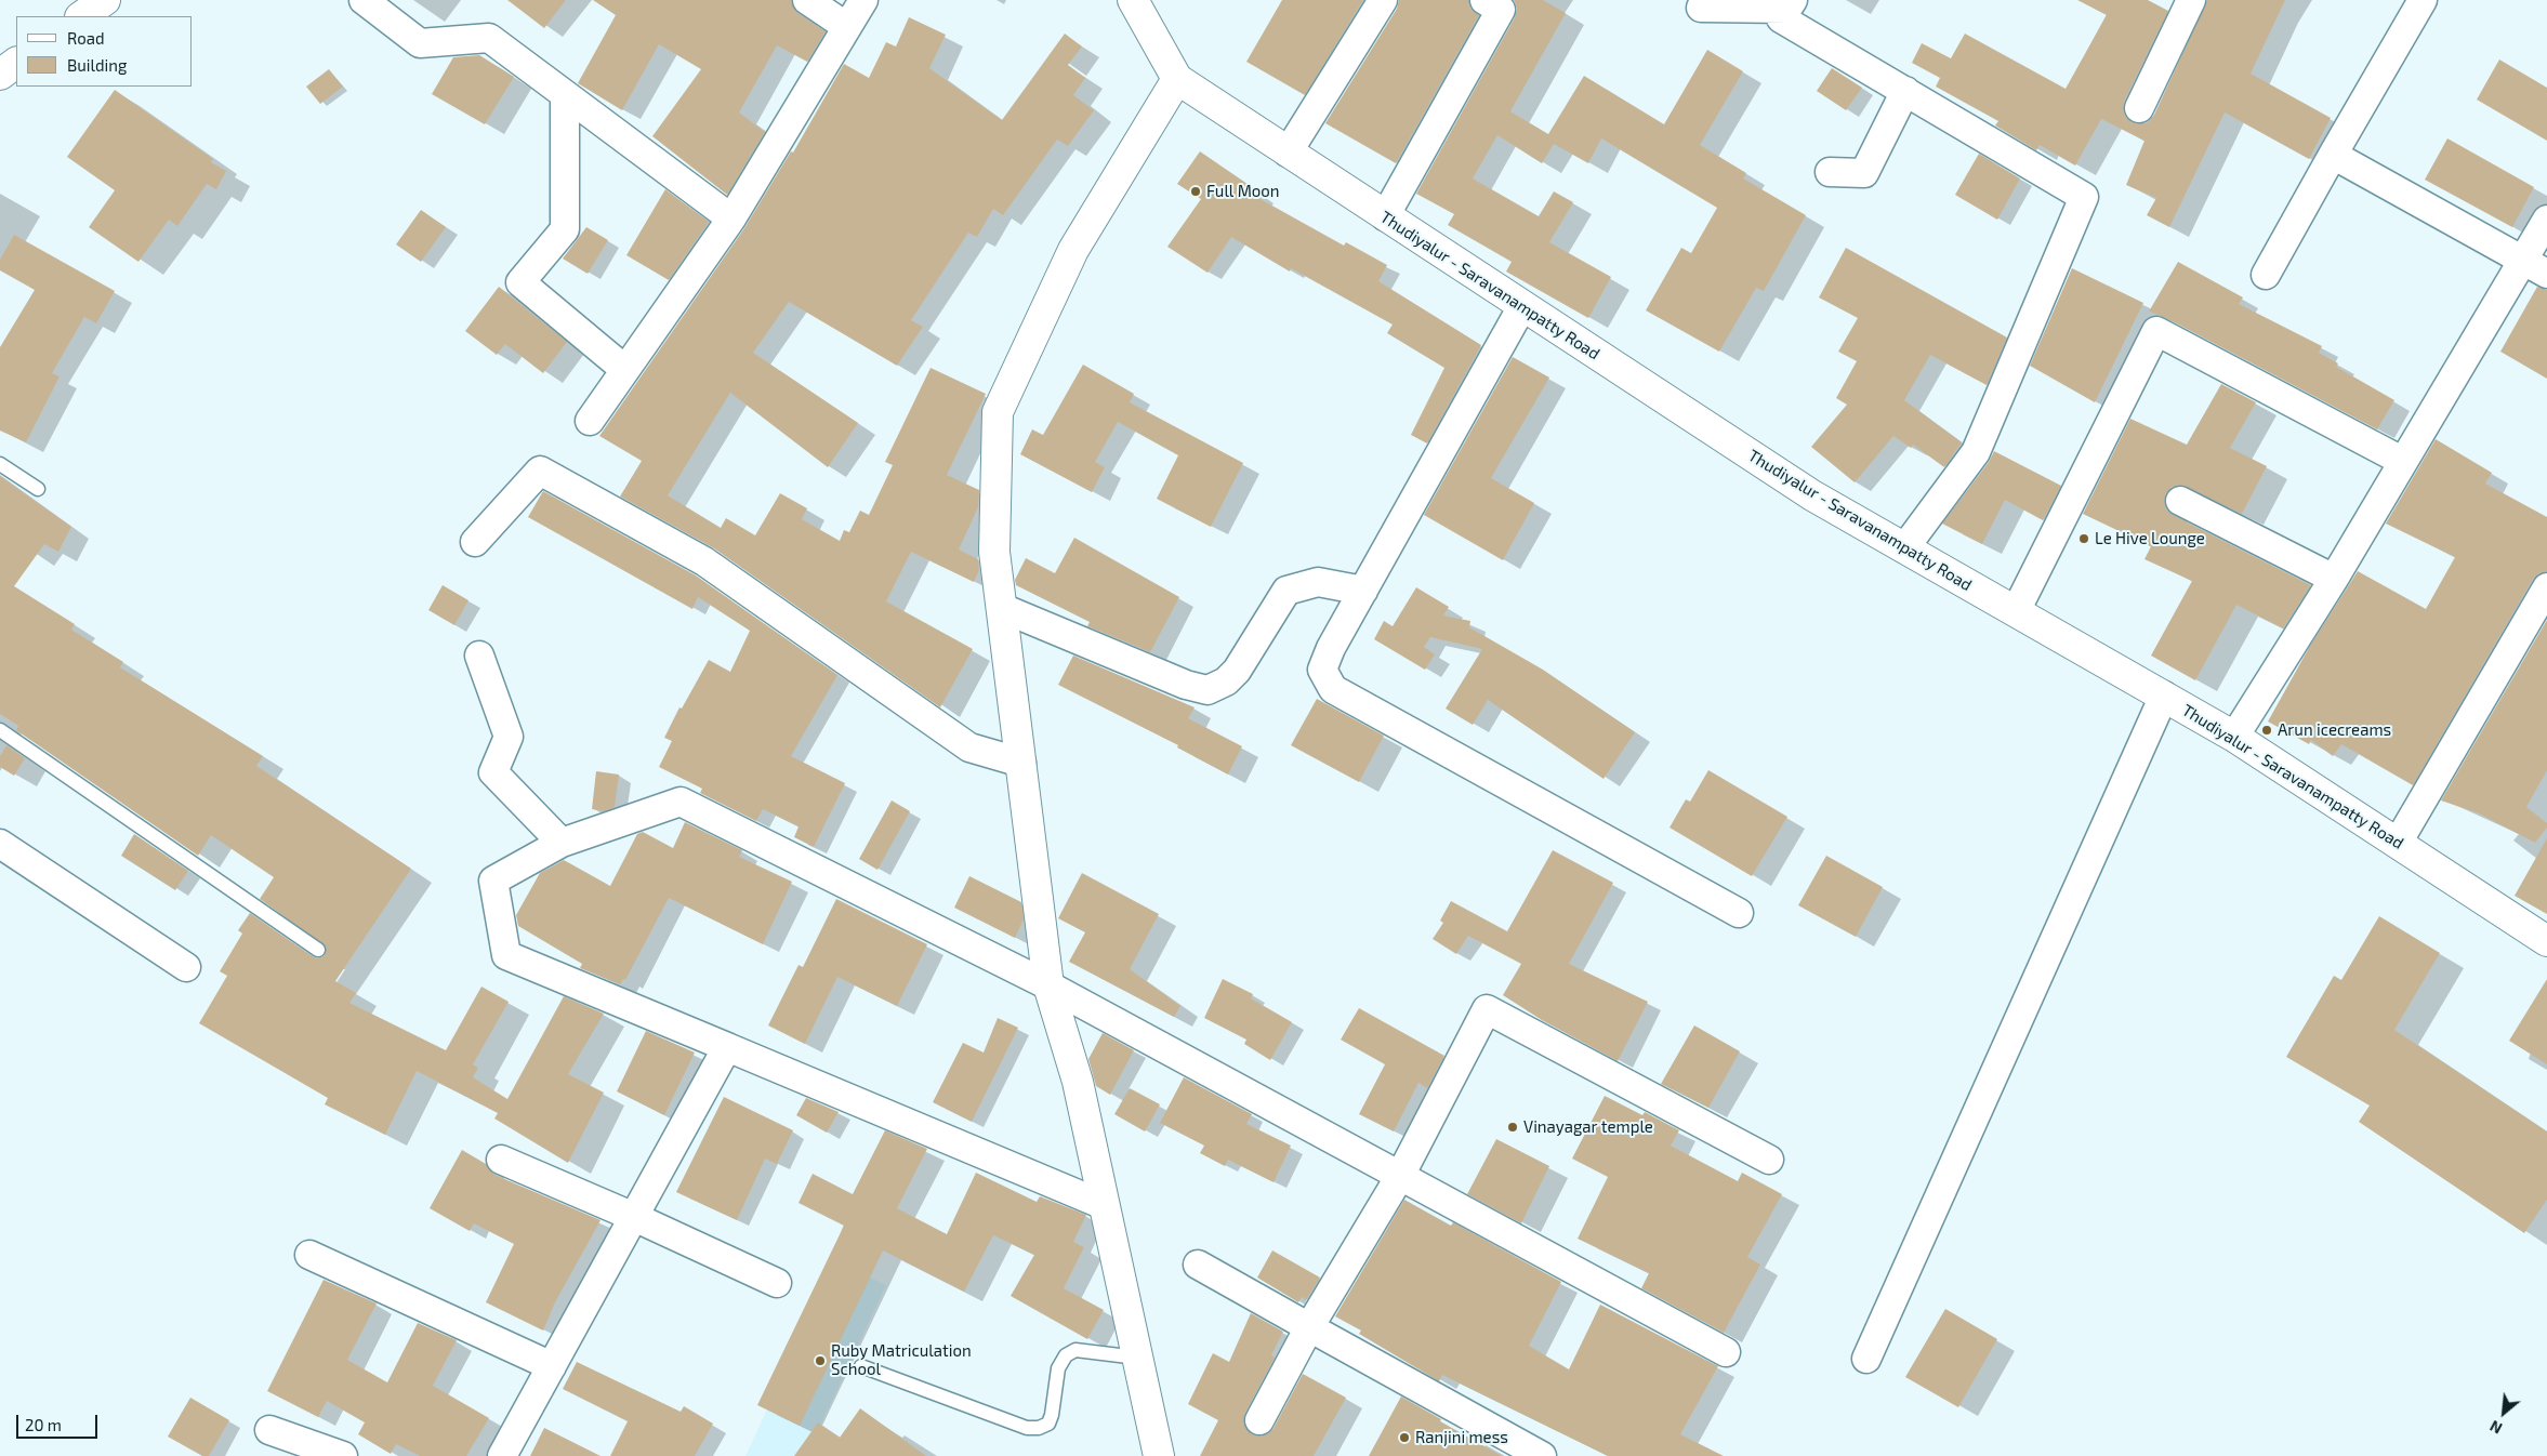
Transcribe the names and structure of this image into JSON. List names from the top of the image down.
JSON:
{
  "streets": {
    "main road": ["Thudiyalur - Saravanampatty Road"]
  },
  "places": [
    "Full Moon",
    "Le Hive Lounge",
    "Arun icecreams",
    "Vinayagar temple",
    "Ruby Matriculation School",
    "Ranjini mess"
  ],
  "legend": ["Road", "Building"],
  "scale_bar": "20 m",
  "north": "bottom left"
}
